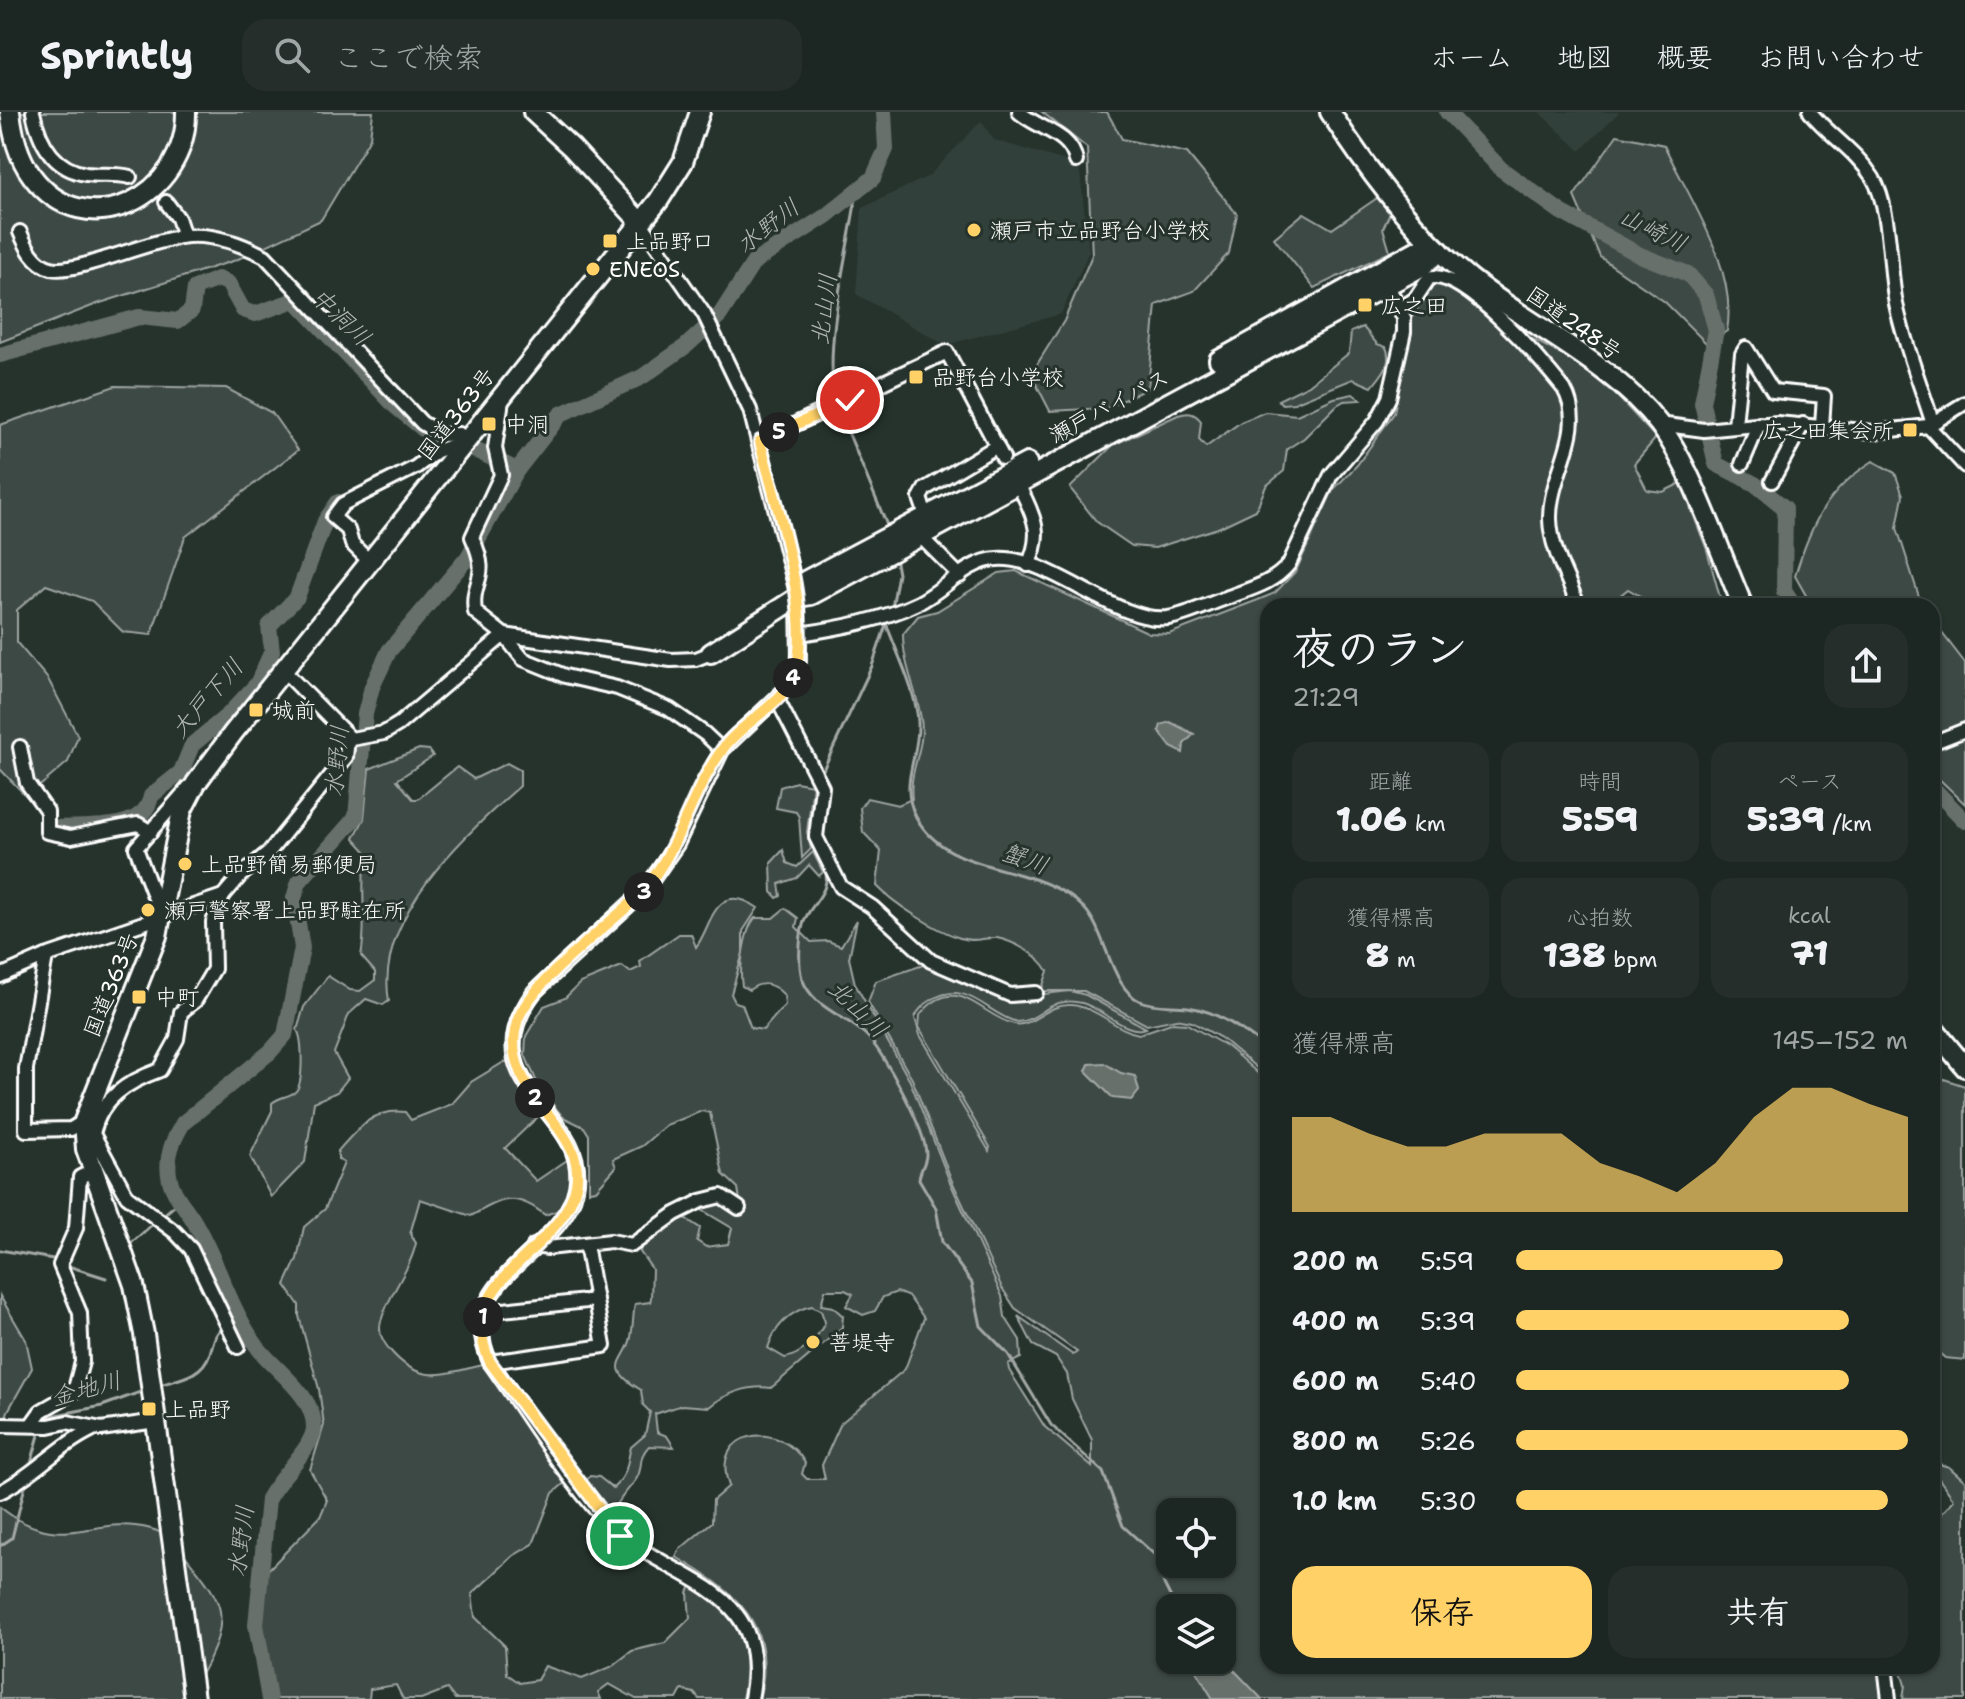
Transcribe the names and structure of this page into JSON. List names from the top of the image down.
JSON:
{
  "streets": {
    "highway": ["国道248号", "瀬戸バイパス", "国道363号"]
  },
  "crossings": [
    ["国道248号", "瀬戸バイパス"]
  ],
  "water": [
    "水野川",
    "山崎川",
    "北山川",
    "中洞川",
    "大戸下川",
    "蟹川",
    "金地川"
  ],
  "places": {
    "other": [
      "瀬戸市立品野台小学校",
      "ENEOS",
      "上品野簡易郵便局",
      "瀬戸警察署上品野駐在所",
      "菩堤寺"
    ],
    "transit": [
      "上品野口",
      "広之田",
      "品野台小学校",
      "中洞",
      "広之田集会所",
      "城前",
      "中町",
      "上品野"
    ]
  },
  "page": {
    "header": "Sprintly",
    "search": "ここで検索",
    "nav": [
      "ホーム",
      "地図",
      "概要",
      "お問い合わせ"
    ],
    "pins": [
      "5",
      "4",
      "3",
      "2",
      "1"
    ],
    "heading": ["夜のラン", "21:29"],
    "stats": [
      ["距離", "1.06 km"],
      ["時間", "5:59"],
      ["ペース", "5:39 /km"],
      ["獲得標高", "8 m"],
      ["心拍数", "138 bpm"],
      ["kcal", "71"]
    ],
    "chart": ["獲得標高", "145–152 m"],
    "list": [
      {
        "name": "200 m",
        "note": "5:59"
      },
      {
        "name": "400 m",
        "note": "5:39"
      },
      {
        "name": "600 m",
        "note": "5:40"
      },
      {
        "name": "800 m",
        "note": "5:26"
      },
      {
        "name": "1.0 km",
        "note": "5:30"
      }
    ],
    "buttons": ["保存", "共有"]
  }
}
